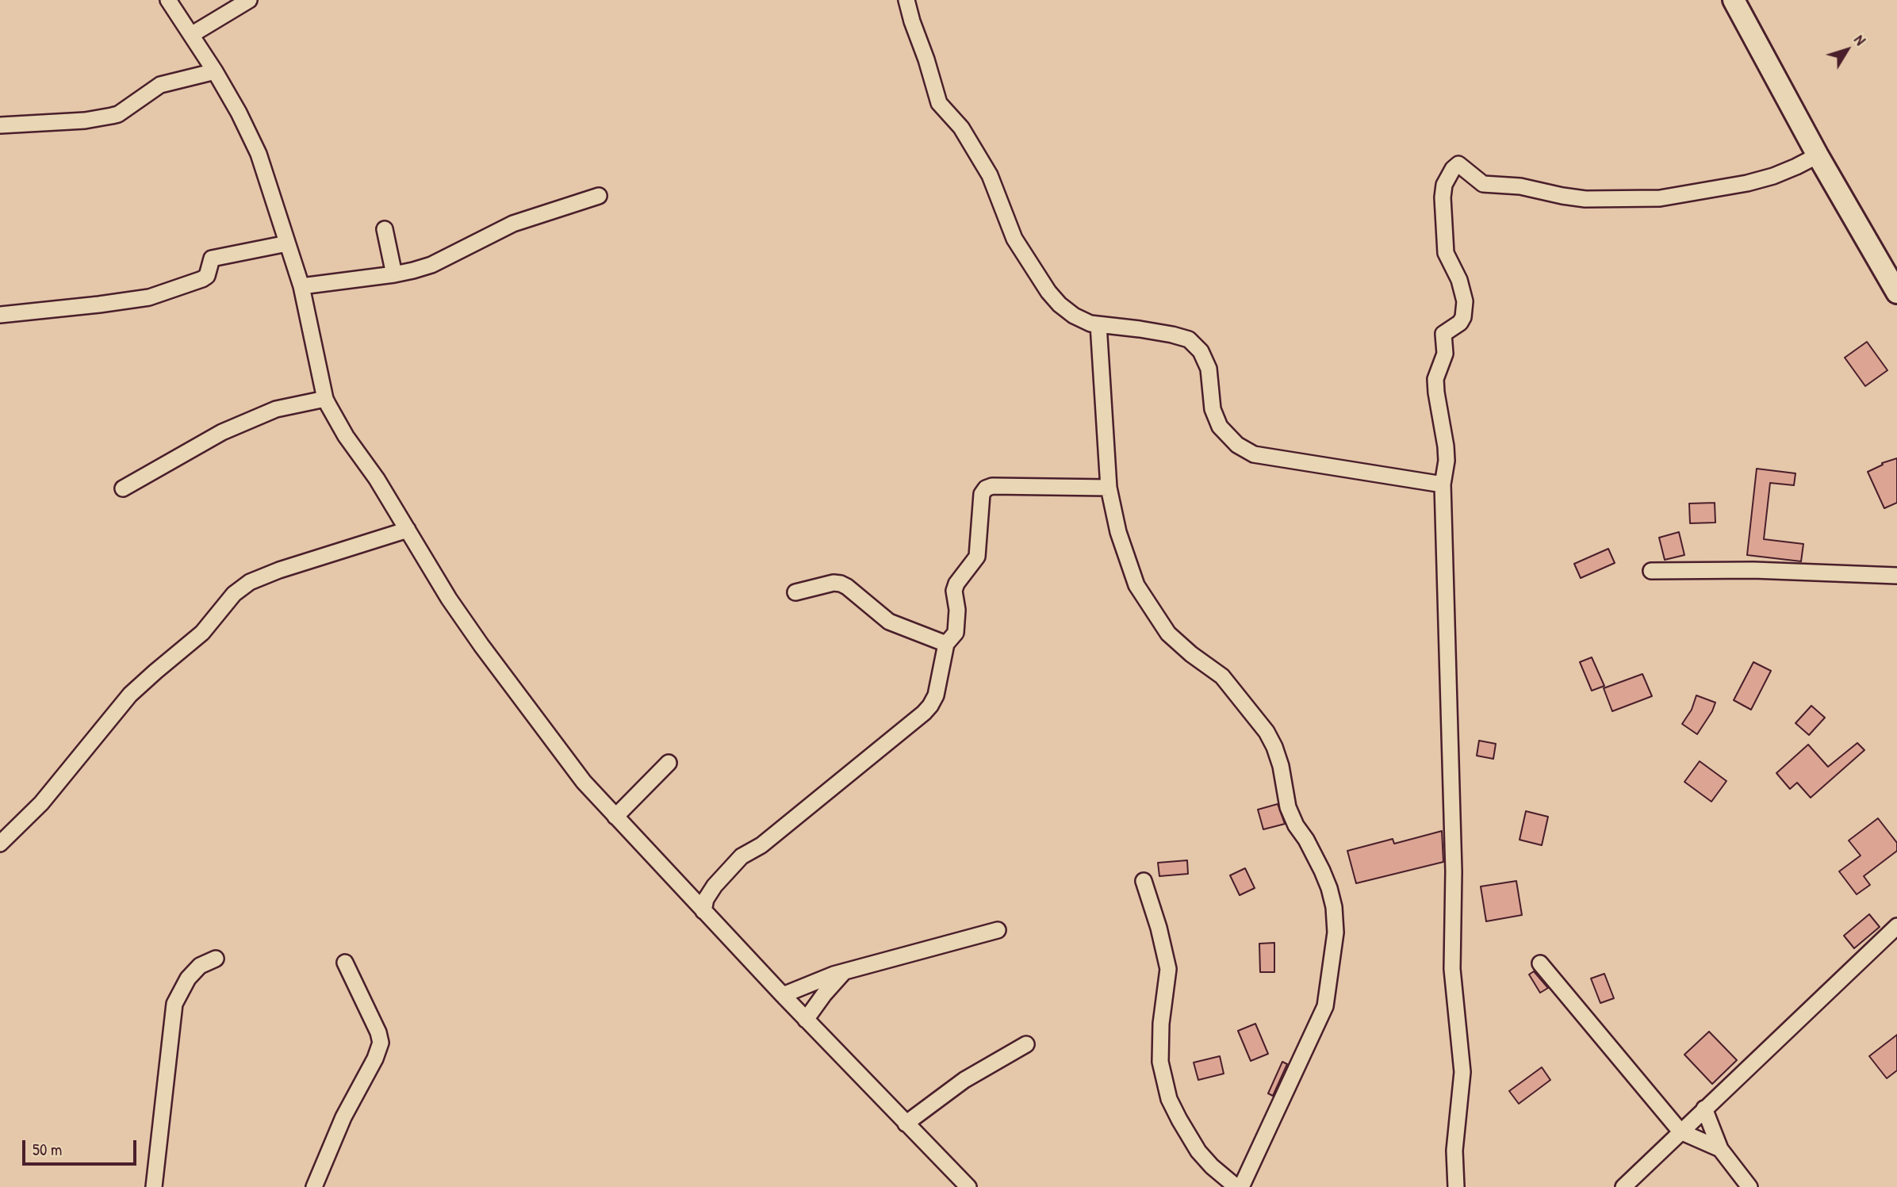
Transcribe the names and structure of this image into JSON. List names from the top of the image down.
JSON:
{
  "scale_bar": "50 m",
  "north": "top right"
}
